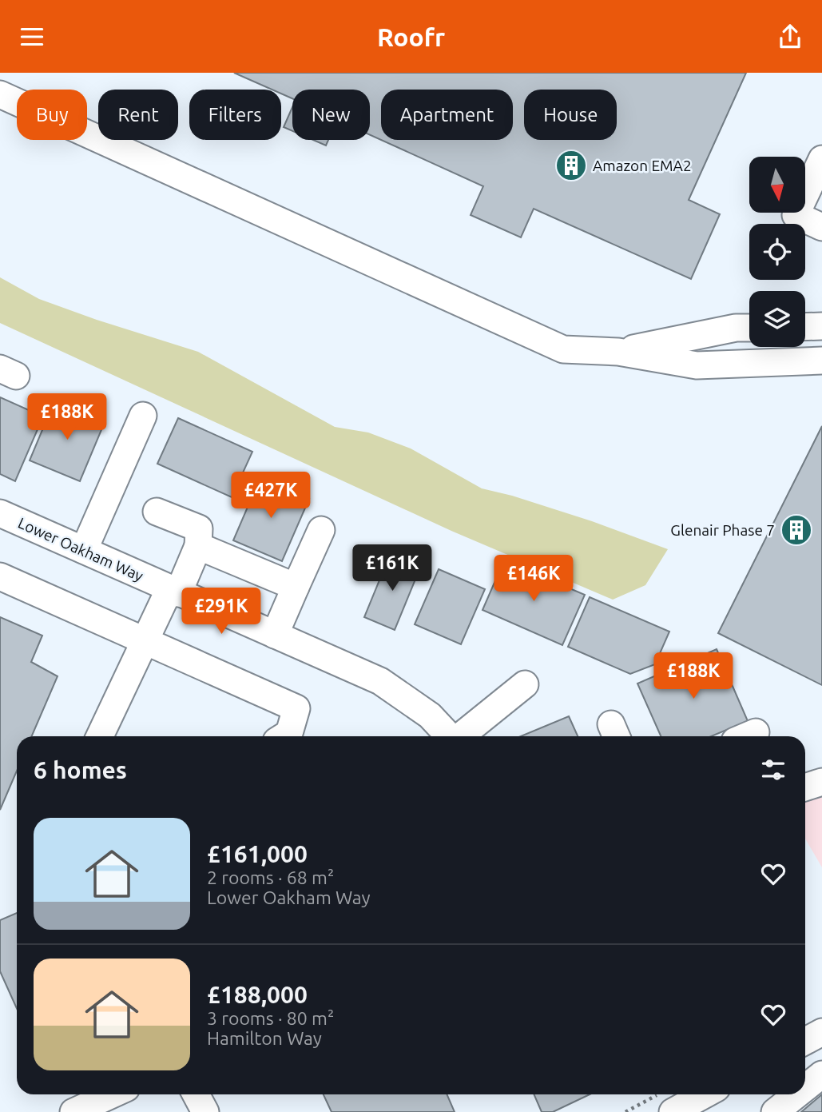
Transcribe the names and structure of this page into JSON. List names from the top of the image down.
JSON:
{
  "streets": {
    "street": ["Lower Oakham Way"]
  },
  "places": {
    "building": ["Amazon EMA2", "Glenair Phase 7"]
  },
  "north": "bottom",
  "page": {
    "header": "Roofr",
    "chip": [
      "Buy",
      "Rent",
      "Filters",
      "New",
      "Apartment",
      "House"
    ],
    "price": [
      "£188K",
      "£427K",
      "£161K",
      "£146K",
      "£291K",
      "£188K"
    ],
    "heading": "6 homes",
    "list": [
      {
        "name": "£161,000",
        "note": "2 rooms · 68 m² · Lower Oakham Way"
      },
      {
        "name": "£188,000",
        "note": "3 rooms · 80 m² · Hamilton Way"
      }
    ]
  }
}
